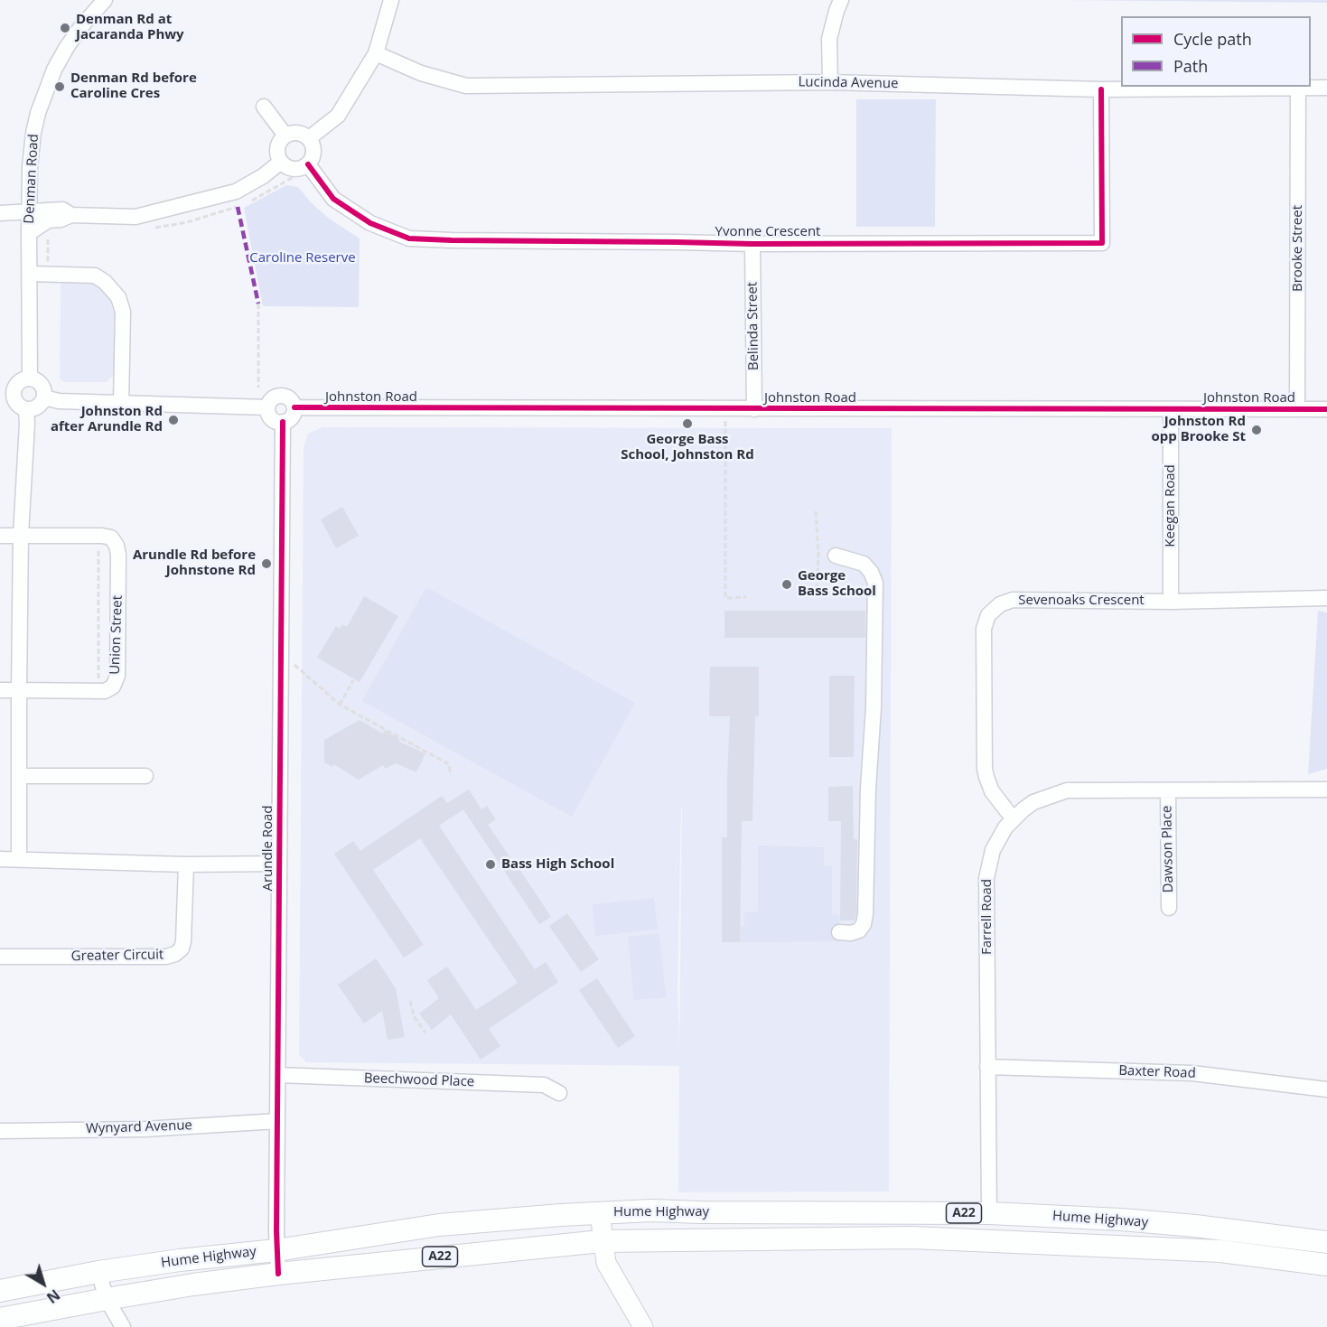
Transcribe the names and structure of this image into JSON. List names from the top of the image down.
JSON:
{
  "streets": {
    "highway": ["Hume Highway", "A22"],
    "street": [
      "Lucinda Avenue",
      "Denman Road",
      "Yvonne Crescent",
      "Brooke Street",
      "Belinda Street",
      "Johnston Road",
      "Keegan Road",
      "Sevenoaks Crescent",
      "Union Street",
      "Arundle Road",
      "Dawson Place",
      "Farrell Road",
      "Greater Circuit",
      "Baxter Road",
      "Beechwood Place",
      "Wynyard Avenue"
    ]
  },
  "crossings": [
    ["Lucinda Avenue", "Yvonne Crescent"],
    ["Lucinda Avenue", "Brooke Street"],
    ["Yvonne Crescent", "Belinda Street"],
    ["Brooke Street", "Johnston Road"],
    ["Belinda Street", "Johnston Road"],
    ["Johnston Road", "Keegan Road"],
    ["Johnston Road", "Arundle Road"],
    ["Keegan Road", "Sevenoaks Crescent"],
    ["Sevenoaks Crescent", "Farrell Road"],
    ["Arundle Road", "Beechwood Place"],
    ["Arundle Road", "Wynyard Avenue"],
    ["Arundle Road", "Hume Highway"],
    ["Dawson Place", "Farrell Road"],
    ["Farrell Road", "Baxter Road"],
    ["Farrell Road", "Hume Highway"]
  ],
  "parks": ["Caroline Reserve"],
  "places": [
    "Denman Rd at Jacaranda Phwy",
    "Denman Rd before Caroline Cres",
    "Johnston Rd after Arundle Rd",
    "George Bass School, Johnston Rd",
    "Johnston Rd opp Brooke St",
    "Arundle Rd before Johnstone Rd",
    "George Bass School",
    "Bass High School"
  ],
  "legend": ["Cycle path", "Path"],
  "north": "bottom right"
}
